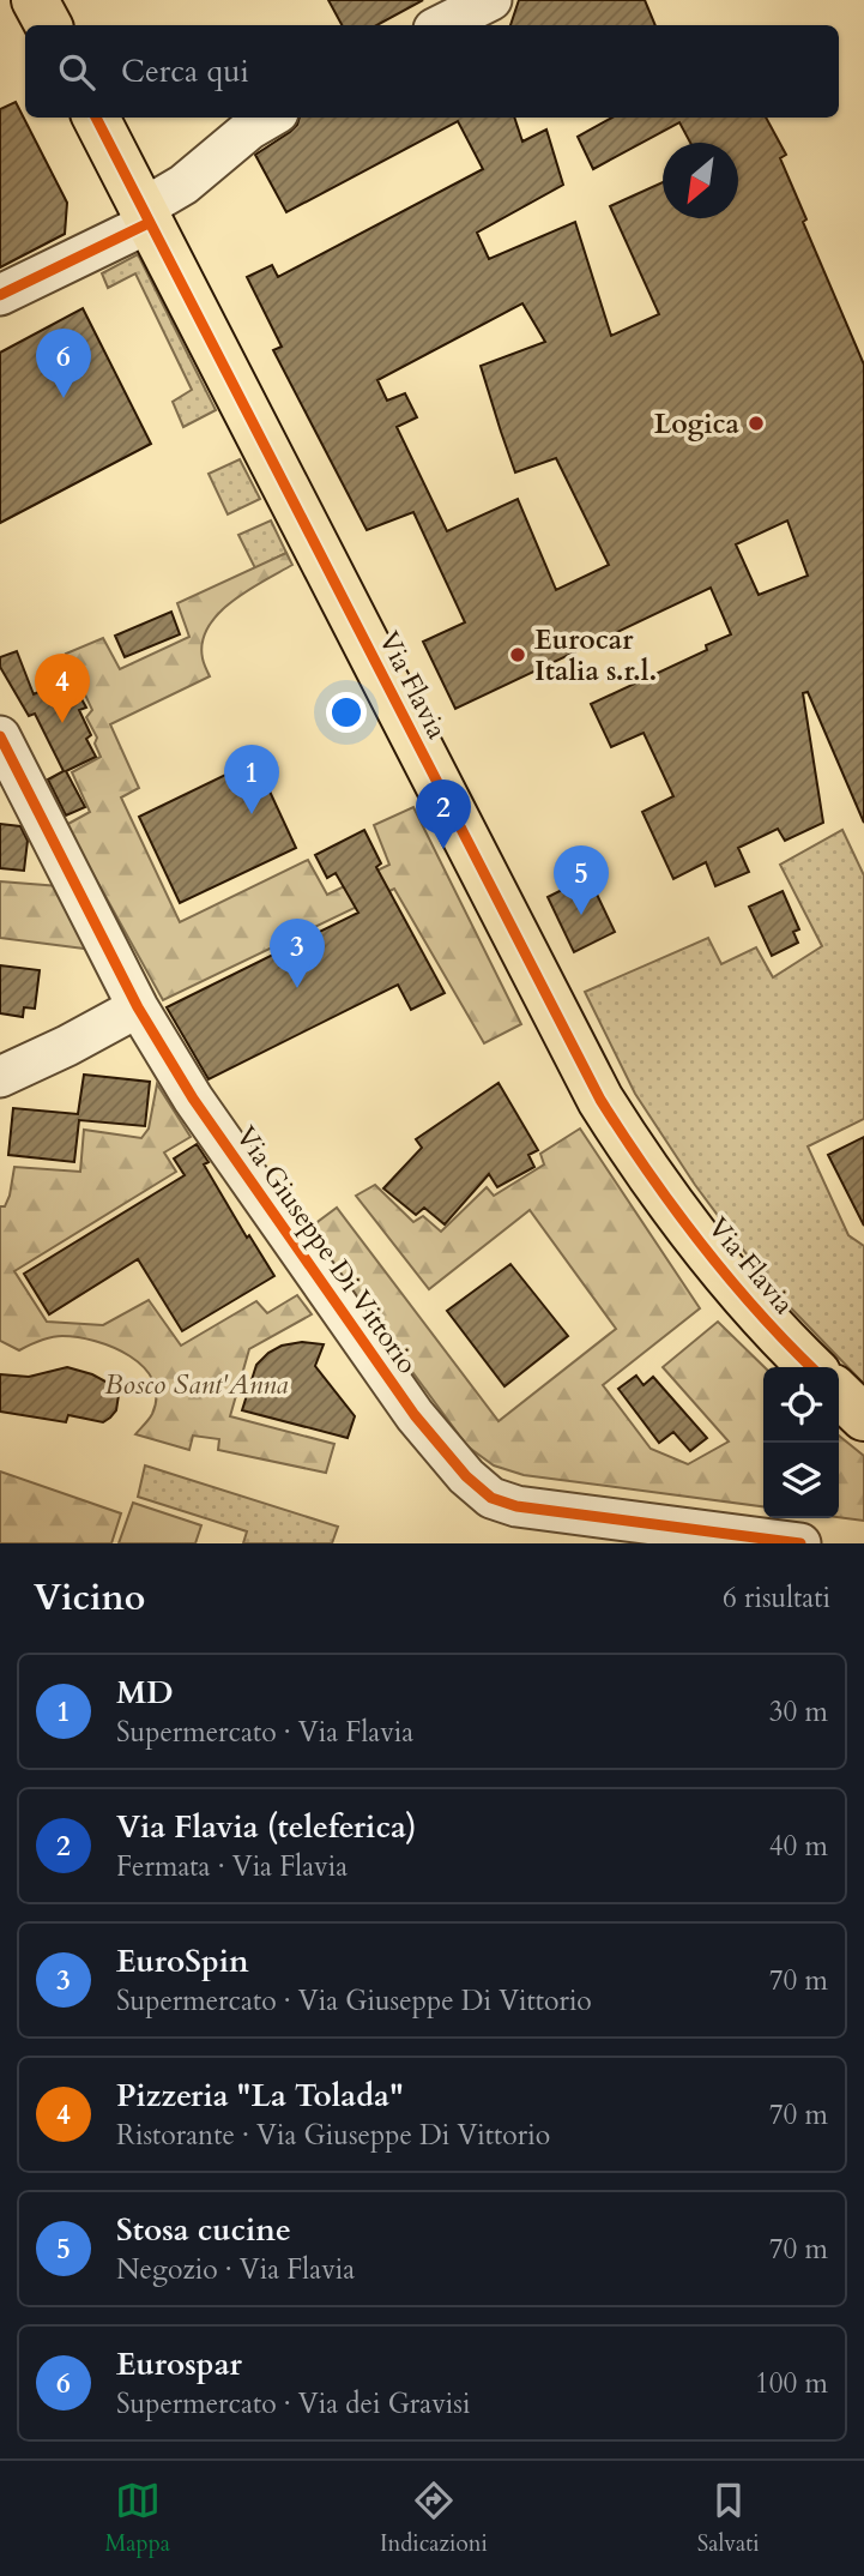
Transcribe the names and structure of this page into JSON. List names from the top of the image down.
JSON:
{
  "streets": {
    "main road": ["Via Flavia"],
    "street": ["Via Giuseppe Di Vittorio"]
  },
  "parks": ["Bosco Sant'Anna"],
  "places": ["Logica", "Eurocar Italia s.r.l."],
  "north": "bottom left",
  "page": {
    "search": "Cerca qui",
    "pins": [
      "6",
      "4",
      "1",
      "2",
      "5",
      "3"
    ],
    "heading": ["Vicino", "6 risultati"],
    "list": [
      {
        "mark": "1",
        "name": "MD",
        "note": "Supermercato · Via Flavia",
        "value": "30 m"
      },
      {
        "mark": "2",
        "name": "Via Flavia (teleferica)",
        "note": "Fermata · Via Flavia",
        "value": "40 m"
      },
      {
        "mark": "3",
        "name": "EuroSpin",
        "note": "Supermercato · Via Giuseppe Di Vittorio",
        "value": "70 m"
      },
      {
        "mark": "4",
        "name": "Pizzeria \"La Tolada\"",
        "note": "Ristorante · Via Giuseppe Di Vittorio",
        "value": "70 m"
      },
      {
        "mark": "5",
        "name": "Stosa cucine",
        "note": "Negozio · Via Flavia",
        "value": "70 m"
      },
      {
        "mark": "6",
        "name": "Eurospar",
        "note": "Supermercato · Via dei Gravisi",
        "value": "100 m"
      }
    ],
    "nav": ["Mappa", "Indicazioni", "Salvati"]
  }
}
